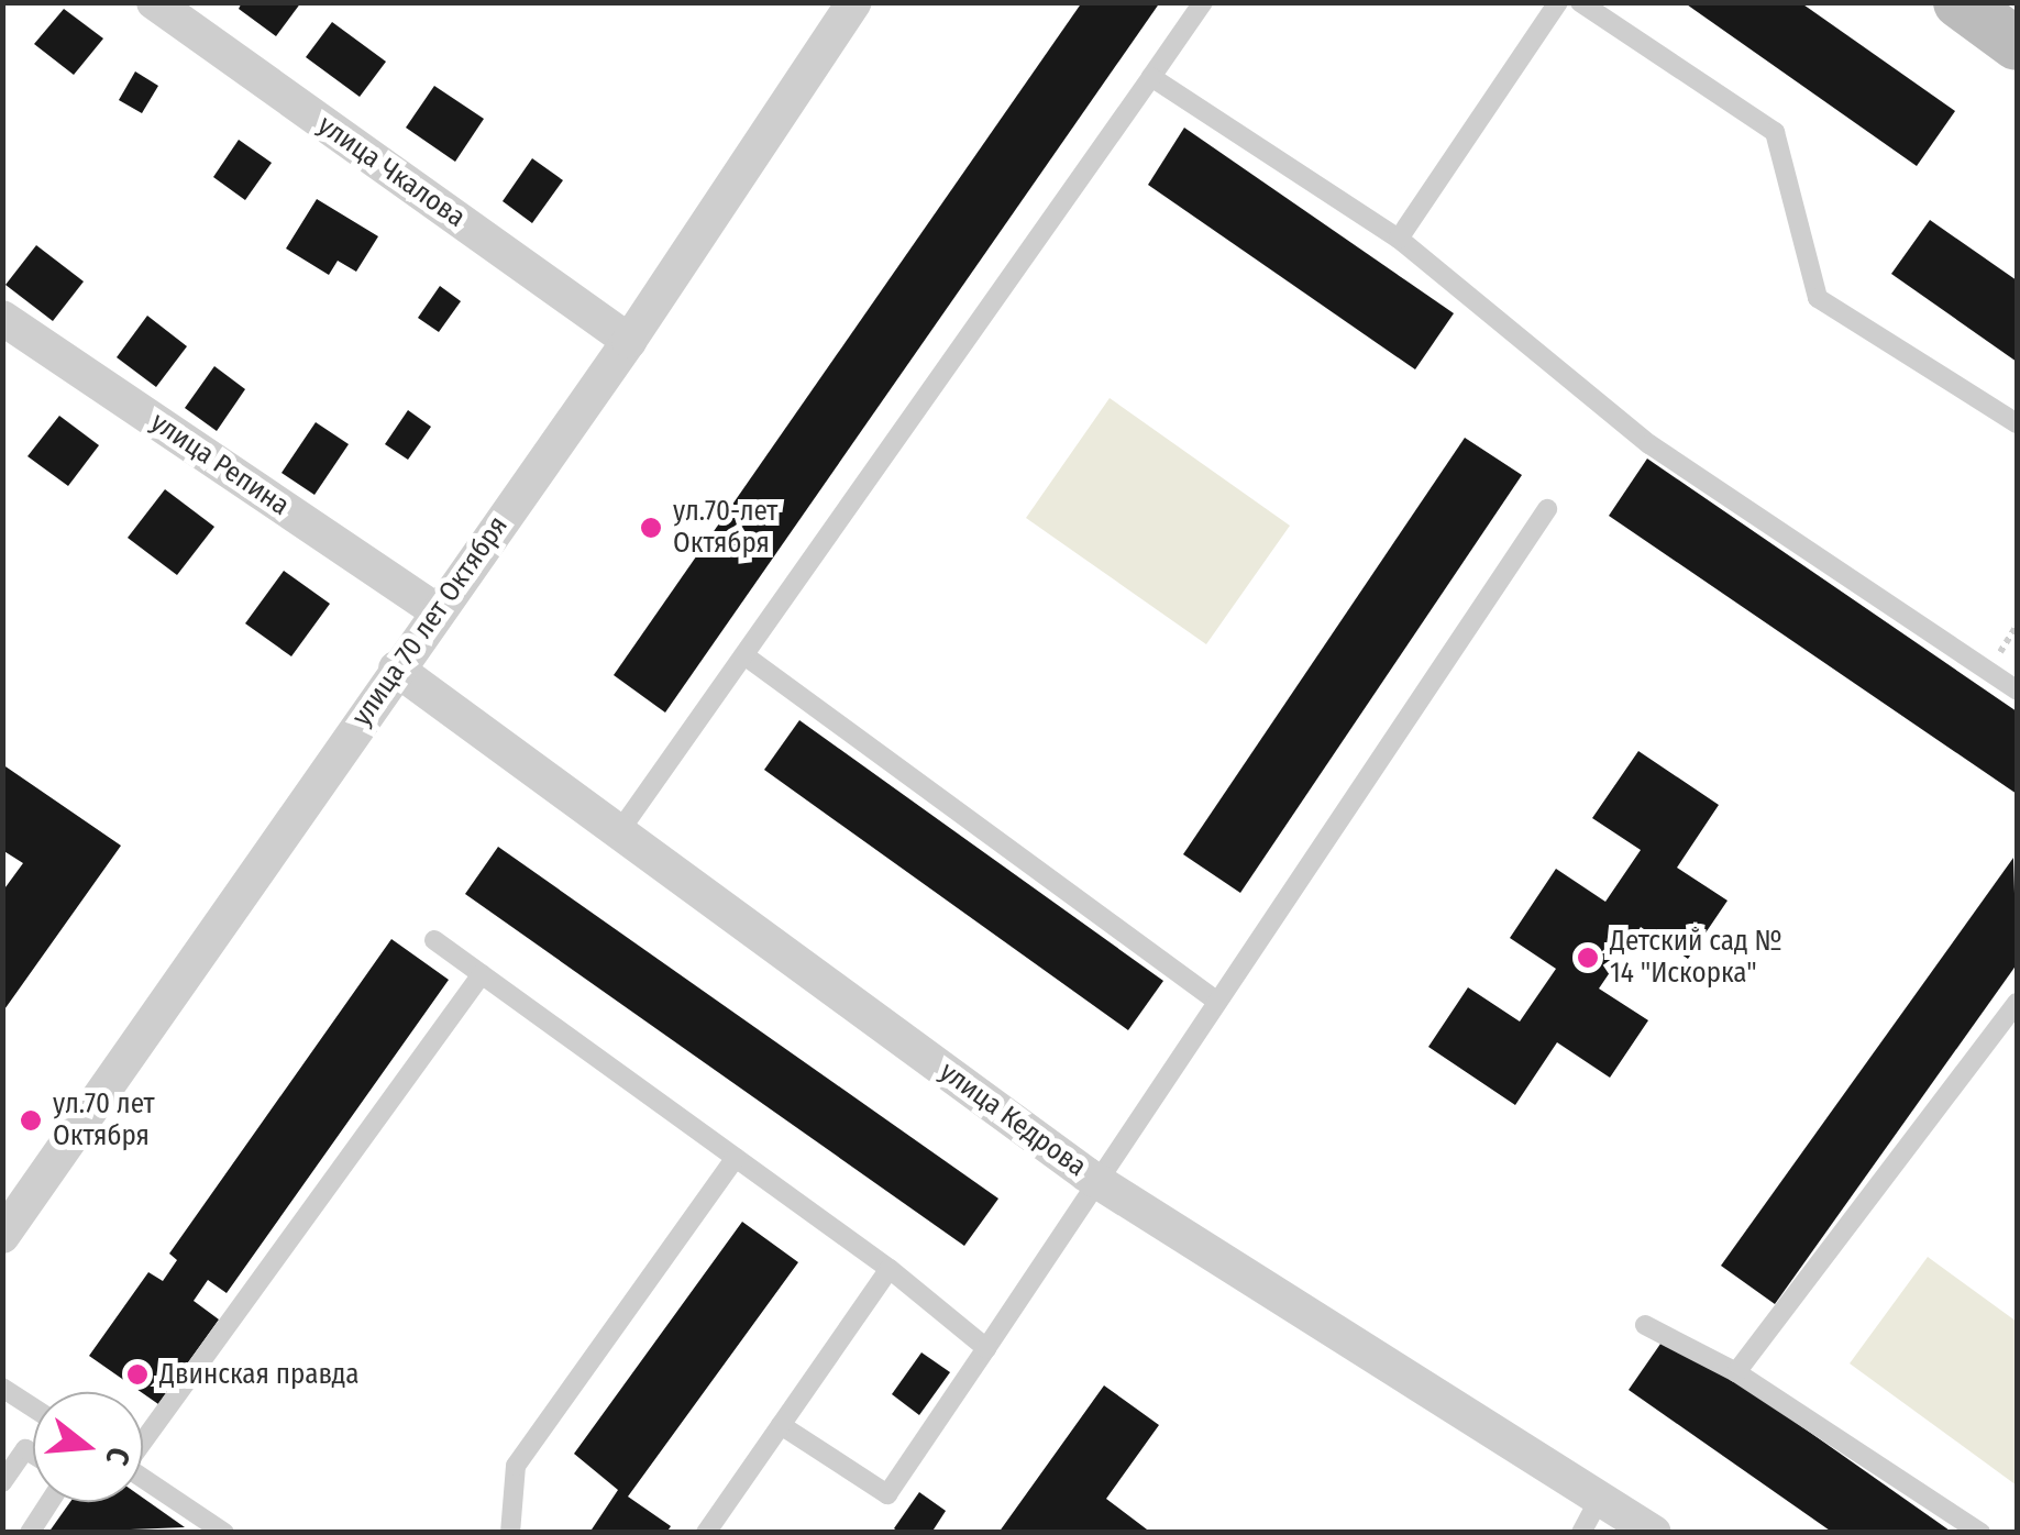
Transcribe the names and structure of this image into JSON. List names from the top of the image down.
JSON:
{
  "streets": {
    "street": [
      "улица Чкалова",
      "улица Репина",
      "улица 70 лет Октября",
      "улица Кедрова"
    ]
  },
  "crossings": [
    ["улица Чкалова", "улица 70 лет Октября"],
    ["улица Репина", "улица 70 лет Октября"],
    ["улица 70 лет Октября", "улица Кедрова"]
  ],
  "places": [
    "ул.70-лет Октября",
    "Детский сад № 14 \"Искорка\"",
    "ул.70 лет Октября",
    "Двинская правда"
  ],
  "north": "right"
}
